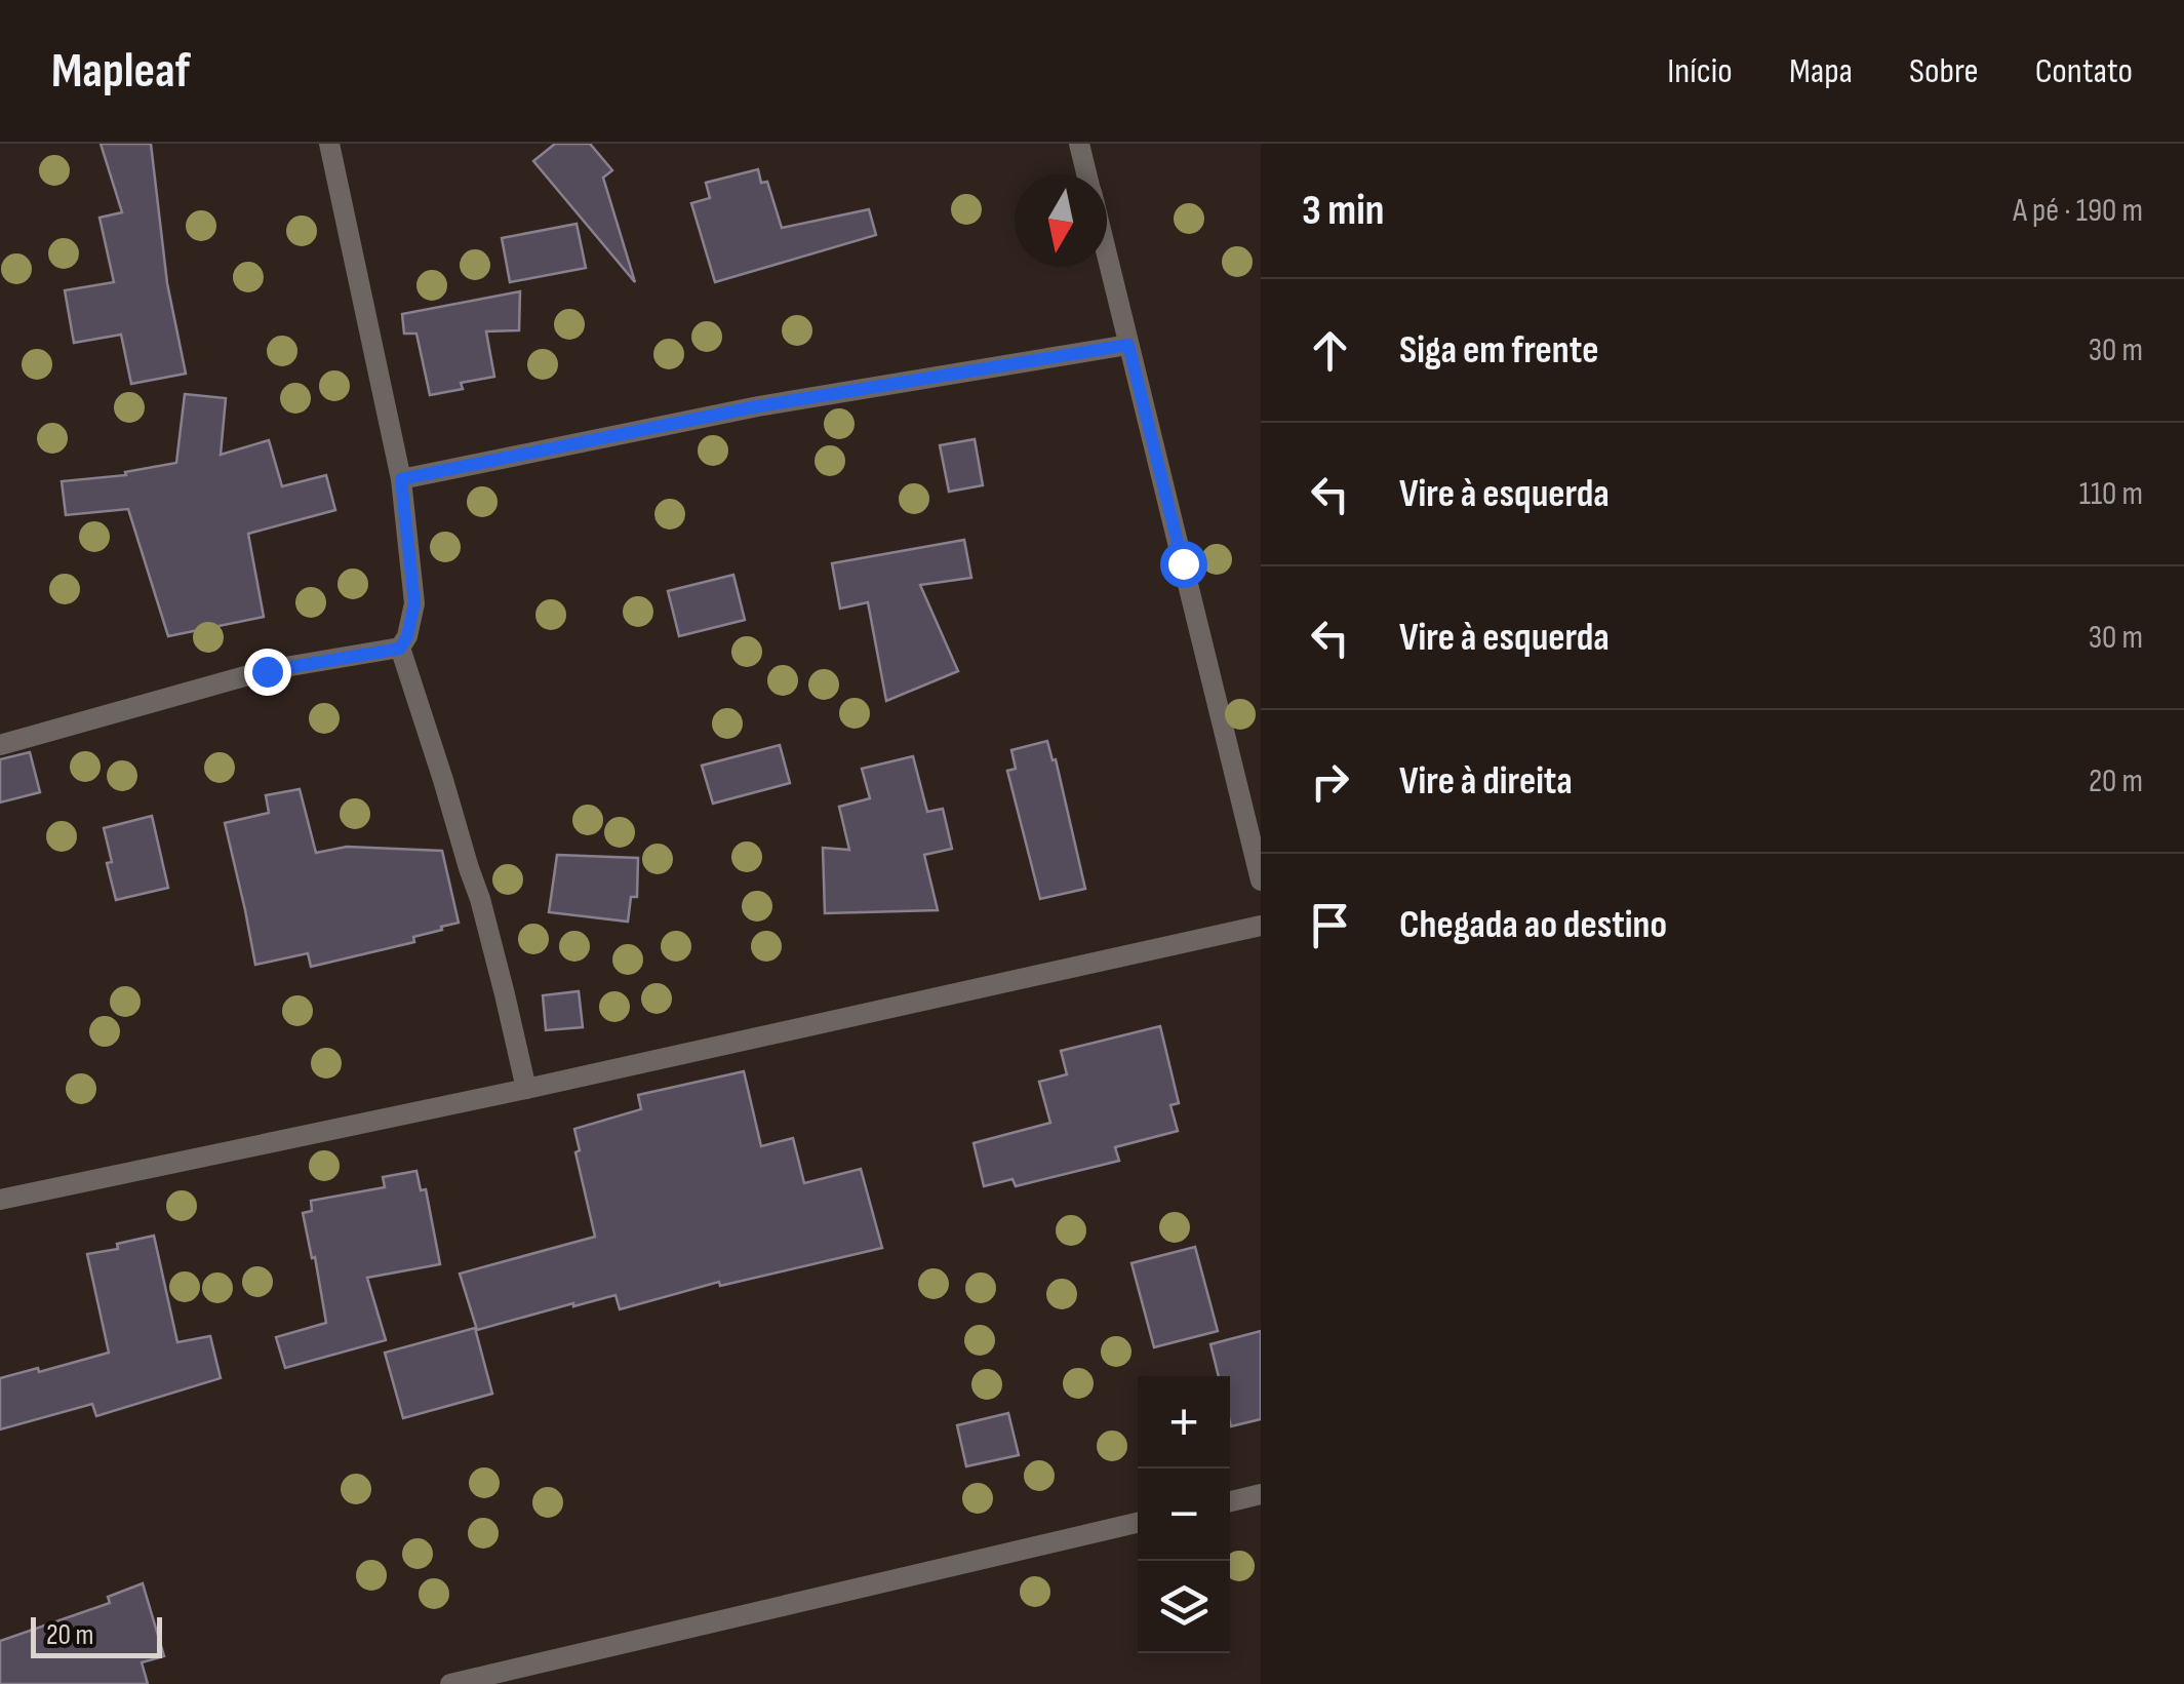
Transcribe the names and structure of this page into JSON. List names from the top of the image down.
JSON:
{
  "scale_bar": "20 m",
  "north": "bottom",
  "page": {
    "header": "Mapleaf",
    "nav": [
      "Início",
      "Mapa",
      "Sobre",
      "Contato"
    ],
    "heading": ["3 min", "A pé · 190 m"],
    "list": [
      ["Siga em frente", "30 m"],
      ["Vire à esquerda", "110 m"],
      ["Vire à esquerda", "30 m"],
      ["Vire à direita", "20 m"],
      "Chegada ao destino"
    ],
    "map_buttons": ["+", "−"],
    "scale": "20 m"
  }
}
